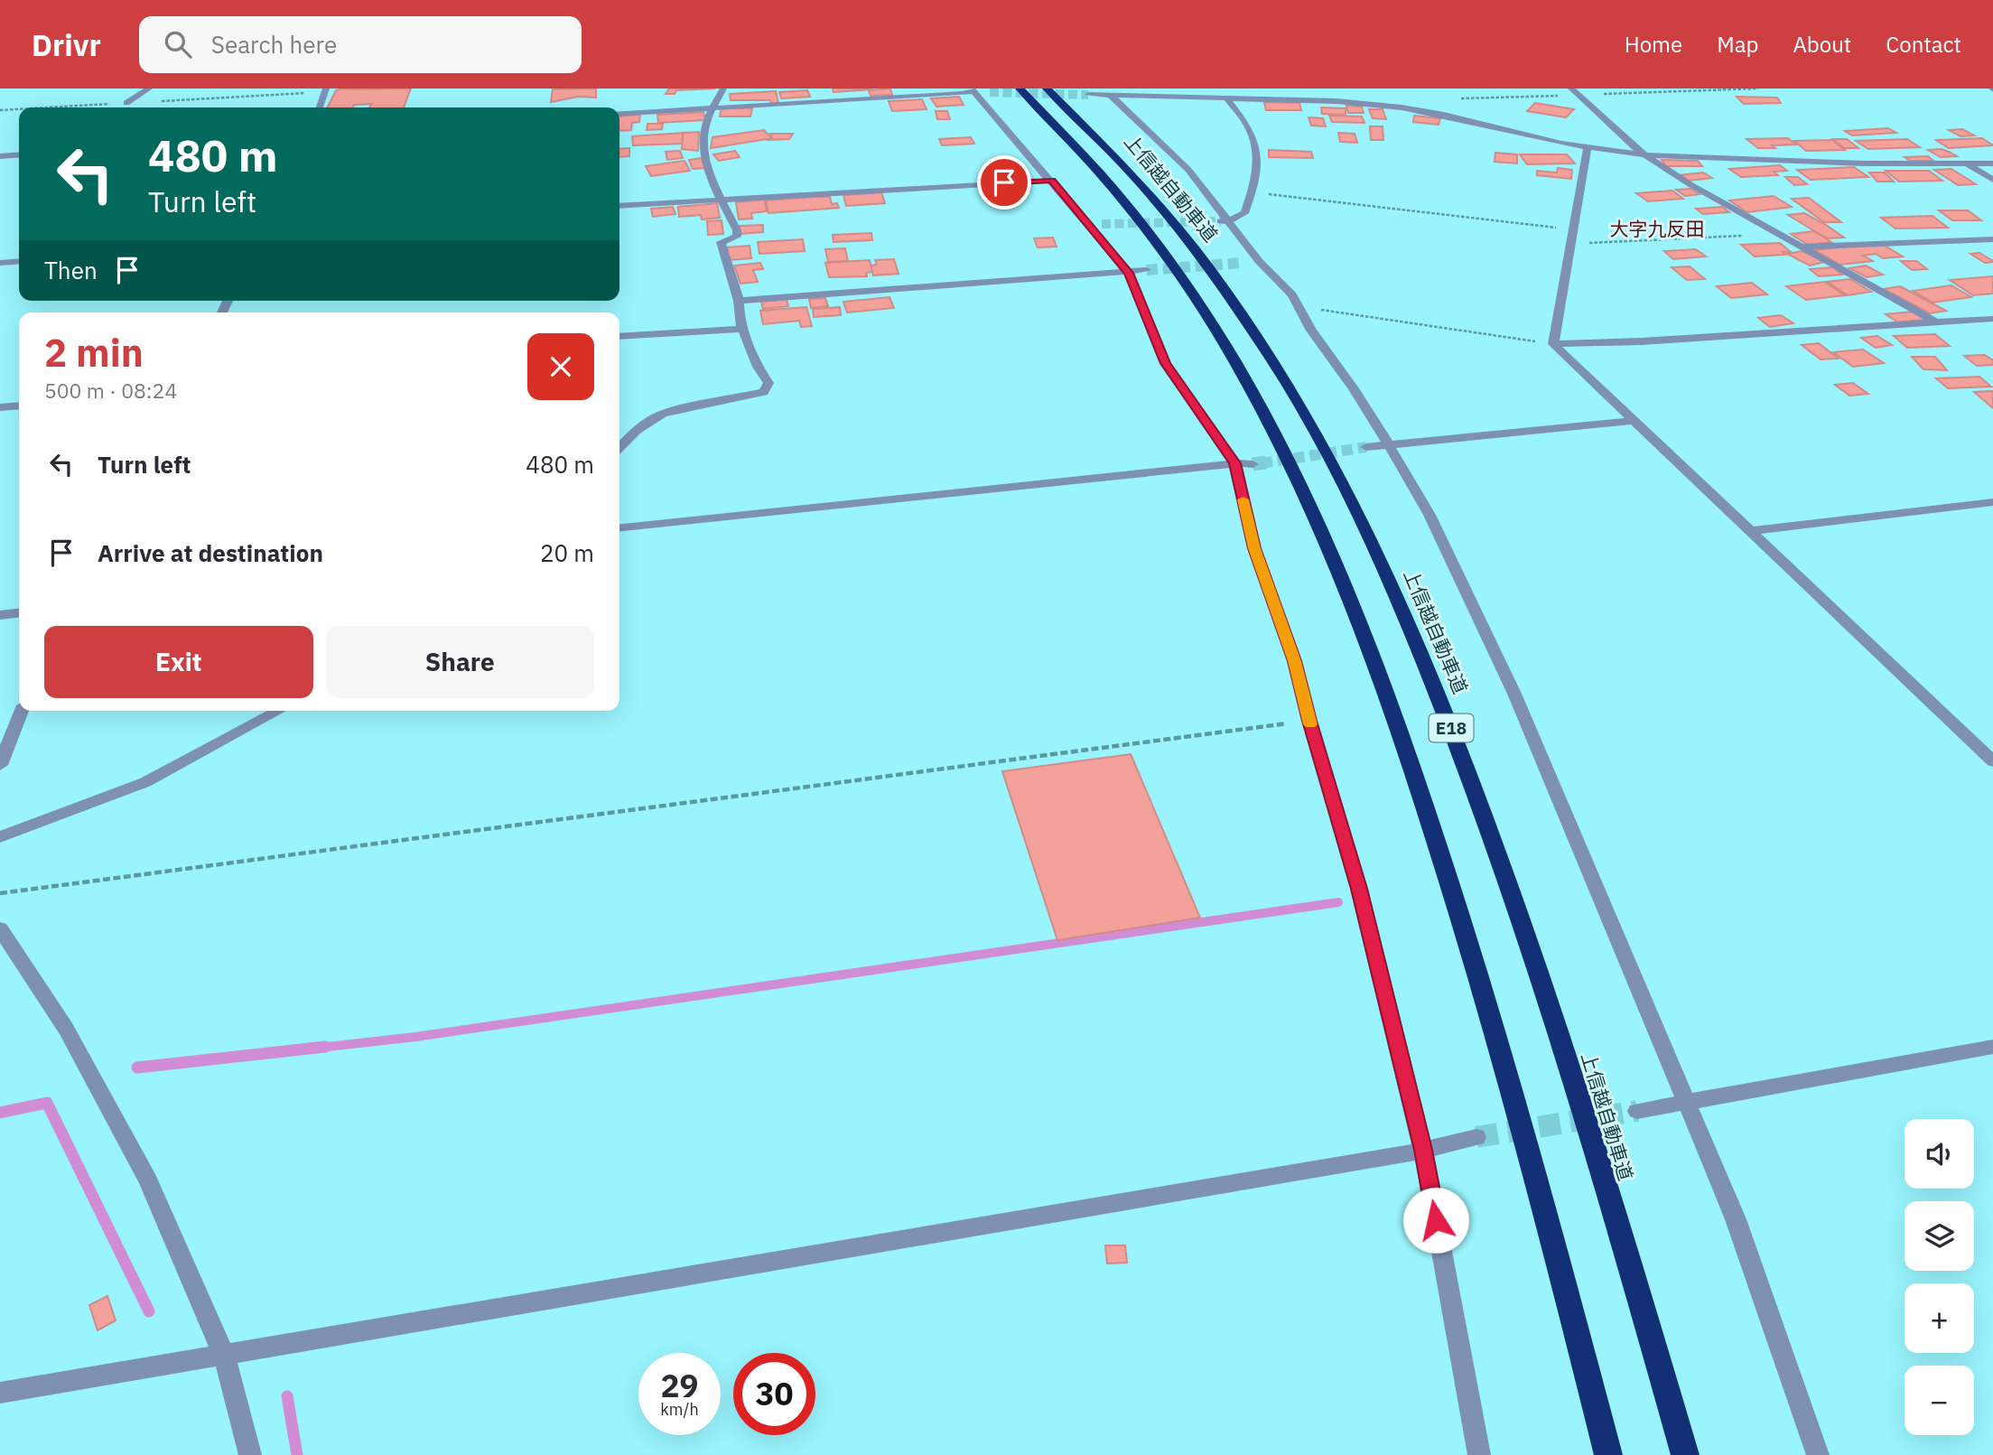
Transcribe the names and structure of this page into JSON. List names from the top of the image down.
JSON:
{
  "streets": {
    "highway": ["上信越自動車道", "E18"]
  },
  "districts": ["大字九反田"],
  "page": {
    "header": "Drivr",
    "search": "Search here",
    "nav": [
      "Home",
      "Map",
      "About",
      "Contact"
    ],
    "turn": ["480 m", "Turn left"],
    "then": "Then",
    "heading": ["2 min", "500 m · 08:24"],
    "list": [
      {
        "name": "Turn left",
        "value": "480 m"
      },
      {
        "name": "Arrive at destination",
        "value": "20 m"
      }
    ],
    "buttons": ["Exit", "Share"],
    "map_buttons": ["+", "−"],
    "speed": "29 km/h",
    "limit": "30"
  }
}
